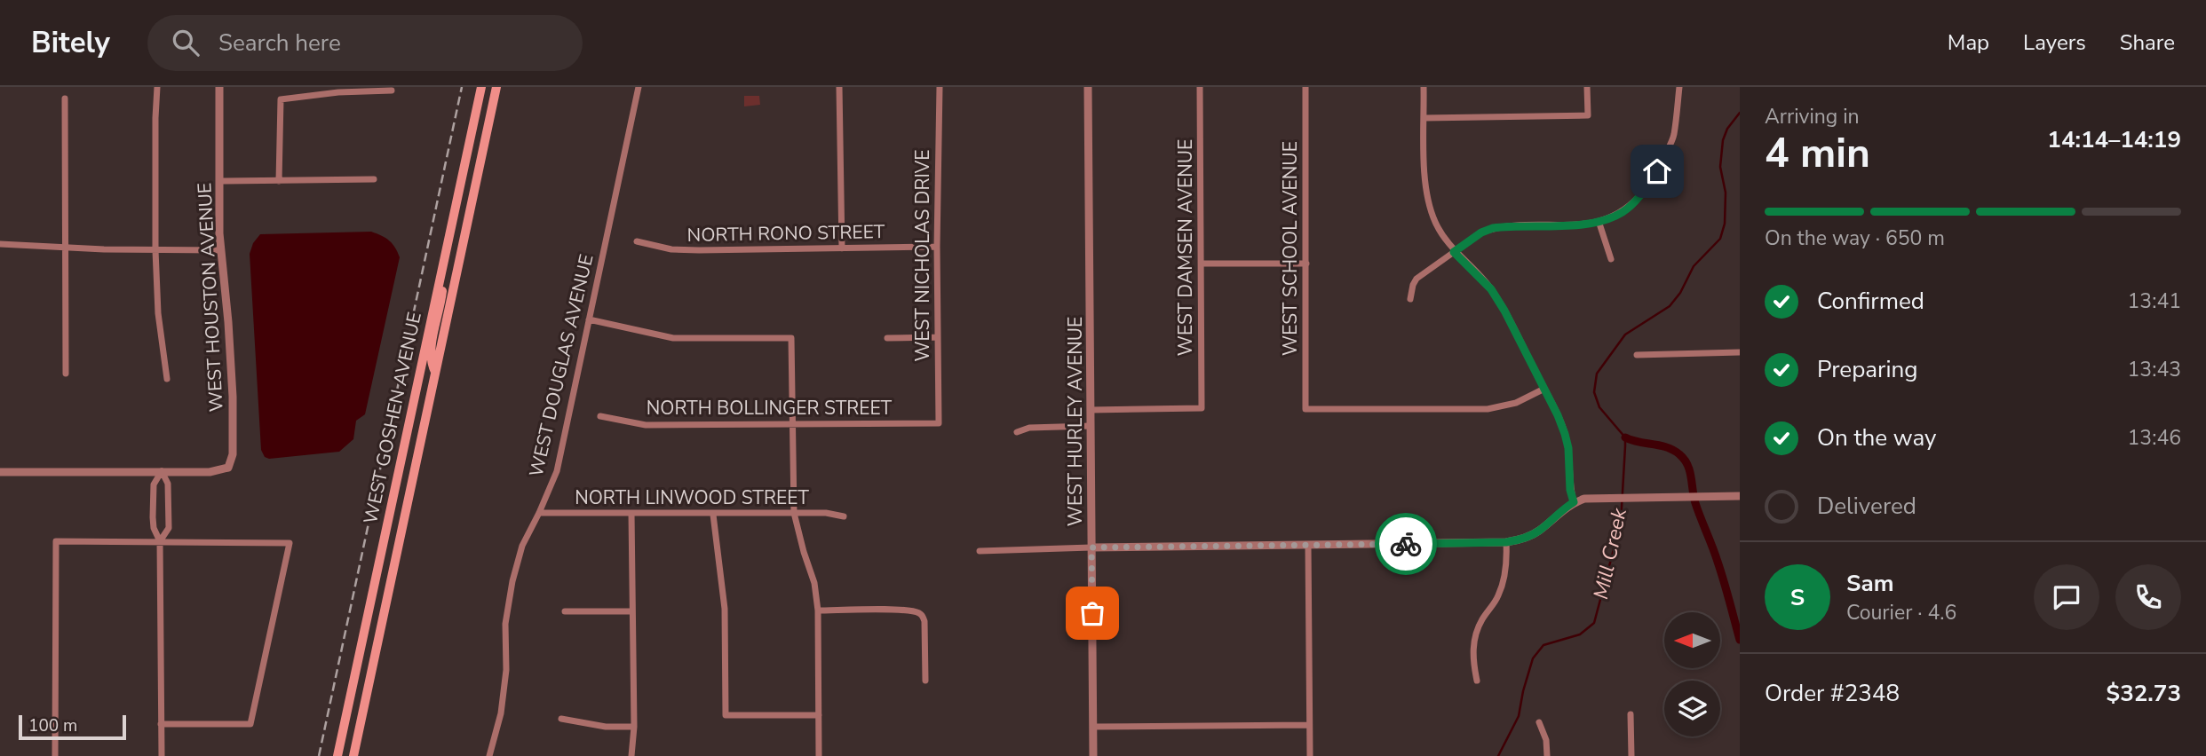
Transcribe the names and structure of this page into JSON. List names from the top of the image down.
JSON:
{
  "streets": {
    "main road": ["WEST GOSHEN AVENUE"],
    "street": [
      "NORTH RONO STREET",
      "WEST DAMSEN AVENUE",
      "WEST SCHOOL AVENUE",
      "WEST NICHOLAS DRIVE",
      "WEST HOUSTON AVENUE",
      "WEST DOUGLAS AVENUE",
      "NORTH BOLLINGER STREET",
      "WEST HURLEY AVENUE",
      "NORTH LINWOOD STREET"
    ]
  },
  "crossings": [
    ["NORTH RONO STREET", "WEST NICHOLAS DRIVE"],
    ["WEST DAMSEN AVENUE", "WEST HURLEY AVENUE"],
    ["WEST NICHOLAS DRIVE", "NORTH BOLLINGER STREET"],
    ["WEST DOUGLAS AVENUE", "NORTH LINWOOD STREET"]
  ],
  "water": ["Mill Creek"],
  "scale_bar": "100 m",
  "north": "left",
  "page": {
    "header": "Bitely",
    "search": "Search here",
    "nav": ["Map", "Layers", "Share"],
    "heading": ["4 min", "Arriving in", "14:14–14:19"],
    "panel": [
      "Sam",
      "Courier · 4.6",
      "Order #2348",
      "$32.73"
    ],
    "bar": "On the way · 650 m",
    "list": [
      ["Confirmed", "13:41"],
      ["Preparing", "13:43"],
      ["On the way", "13:46"],
      "Delivered"
    ],
    "round": "S",
    "scale": "100 m"
  }
}
